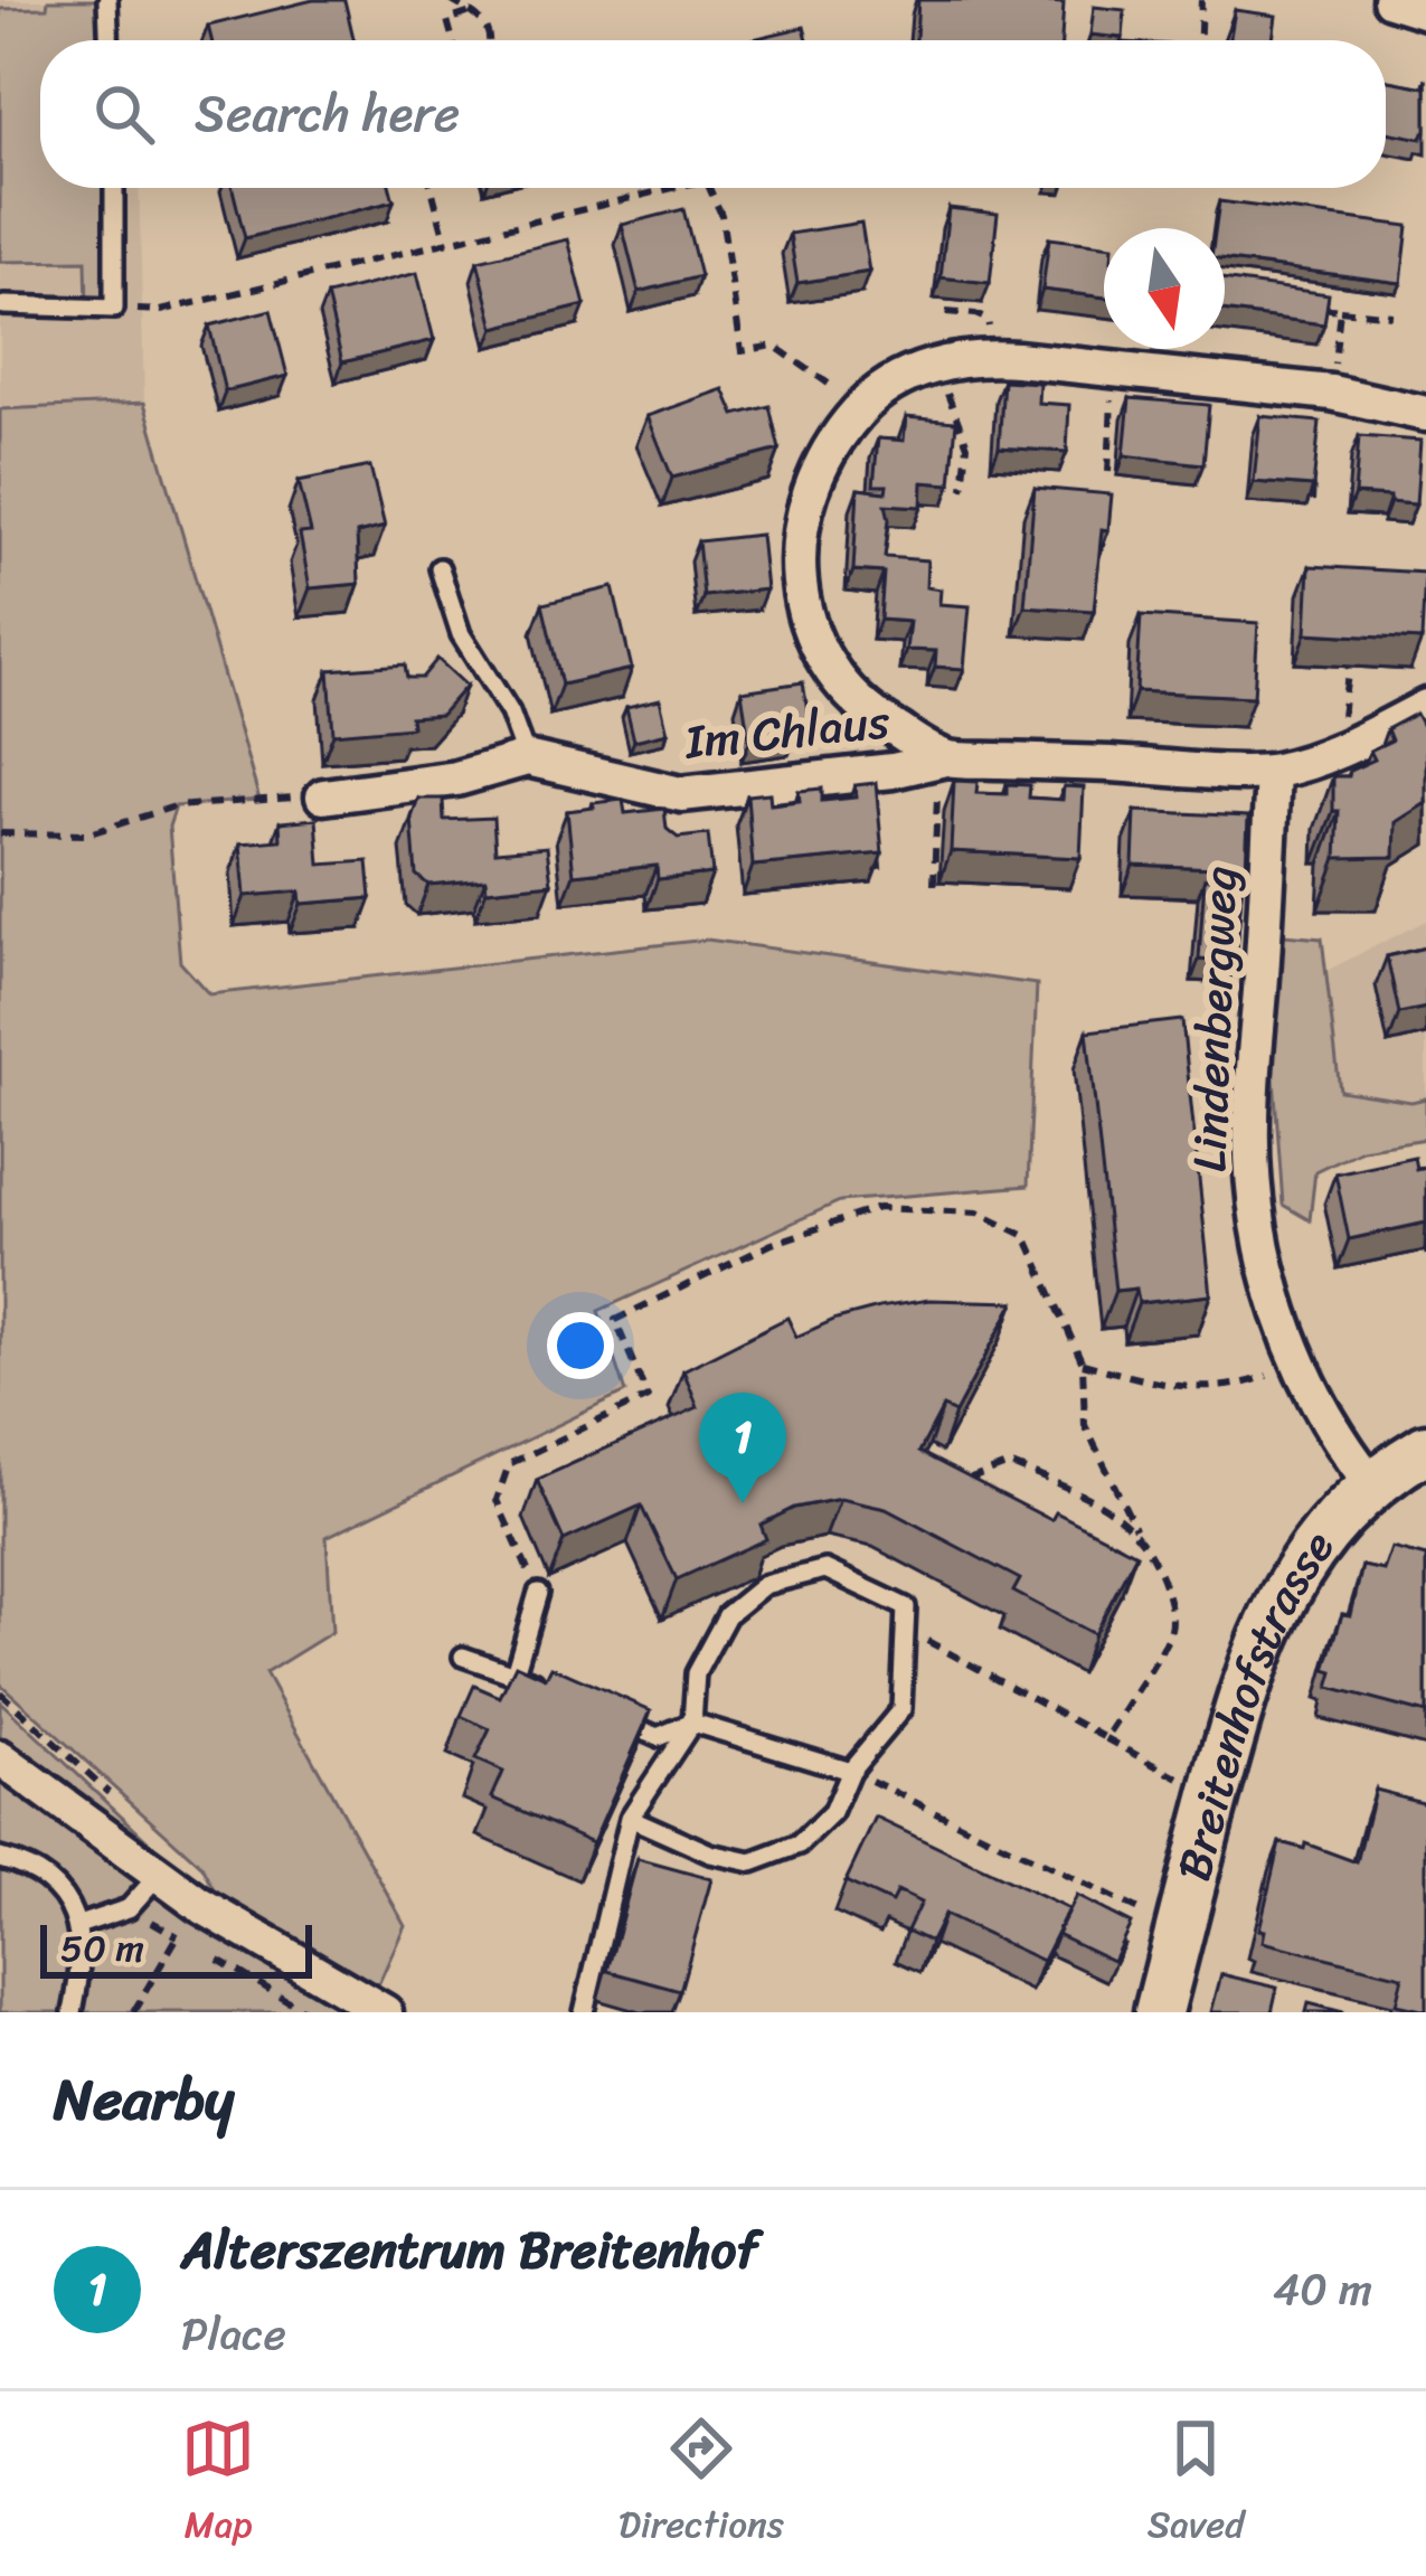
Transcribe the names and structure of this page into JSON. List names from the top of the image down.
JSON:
{
  "streets": {
    "street": ["Im Chlaus", "Lindenbergweg", "Breitenhofstrasse"]
  },
  "crossings": [
    ["Lindenbergweg", "Breitenhofstrasse"]
  ],
  "scale_bar": "50 m",
  "north": "bottom",
  "page": {
    "search": "Search here",
    "pins": "1",
    "scale": "50 m",
    "heading": "Nearby",
    "list": [
      {
        "mark": "1",
        "name": "Alterszentrum Breitenhof",
        "note": "Place",
        "value": "40 m"
      }
    ],
    "nav": ["Map", "Directions", "Saved"]
  }
}
